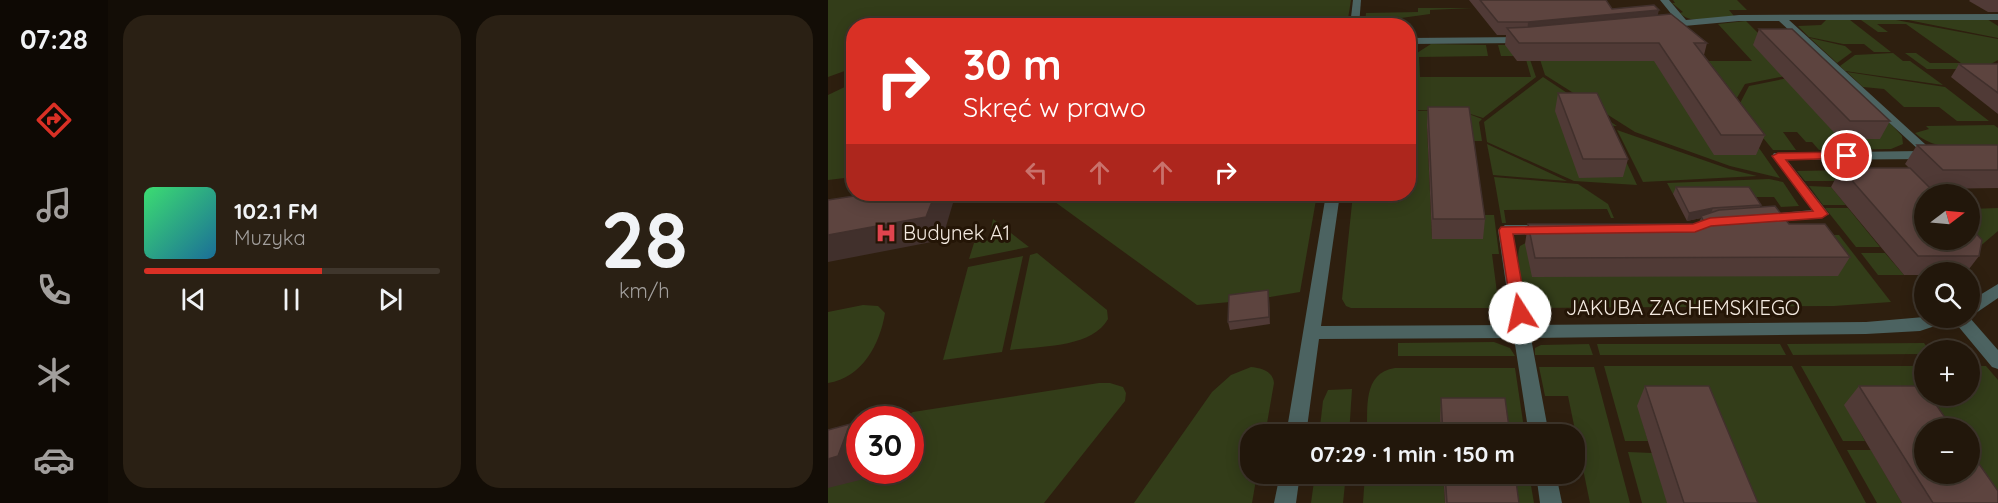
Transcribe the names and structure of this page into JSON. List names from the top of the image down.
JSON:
{
  "streets": {
    "street": ["JAKUBA ZACHEMSKIEGO"]
  },
  "places": {
    "hospital": ["Budynek A1"]
  },
  "north": "right",
  "page": {
    "tabs": "07:28",
    "tile": ["28", "km/h"],
    "turn": ["30 m", "Skręć w prawo"],
    "map_buttons": ["+", "−"],
    "song": ["102.1 FM", "Muzyka"],
    "limit": "30",
    "trip": "07:29 · 1 min · 150 m"
  }
}
